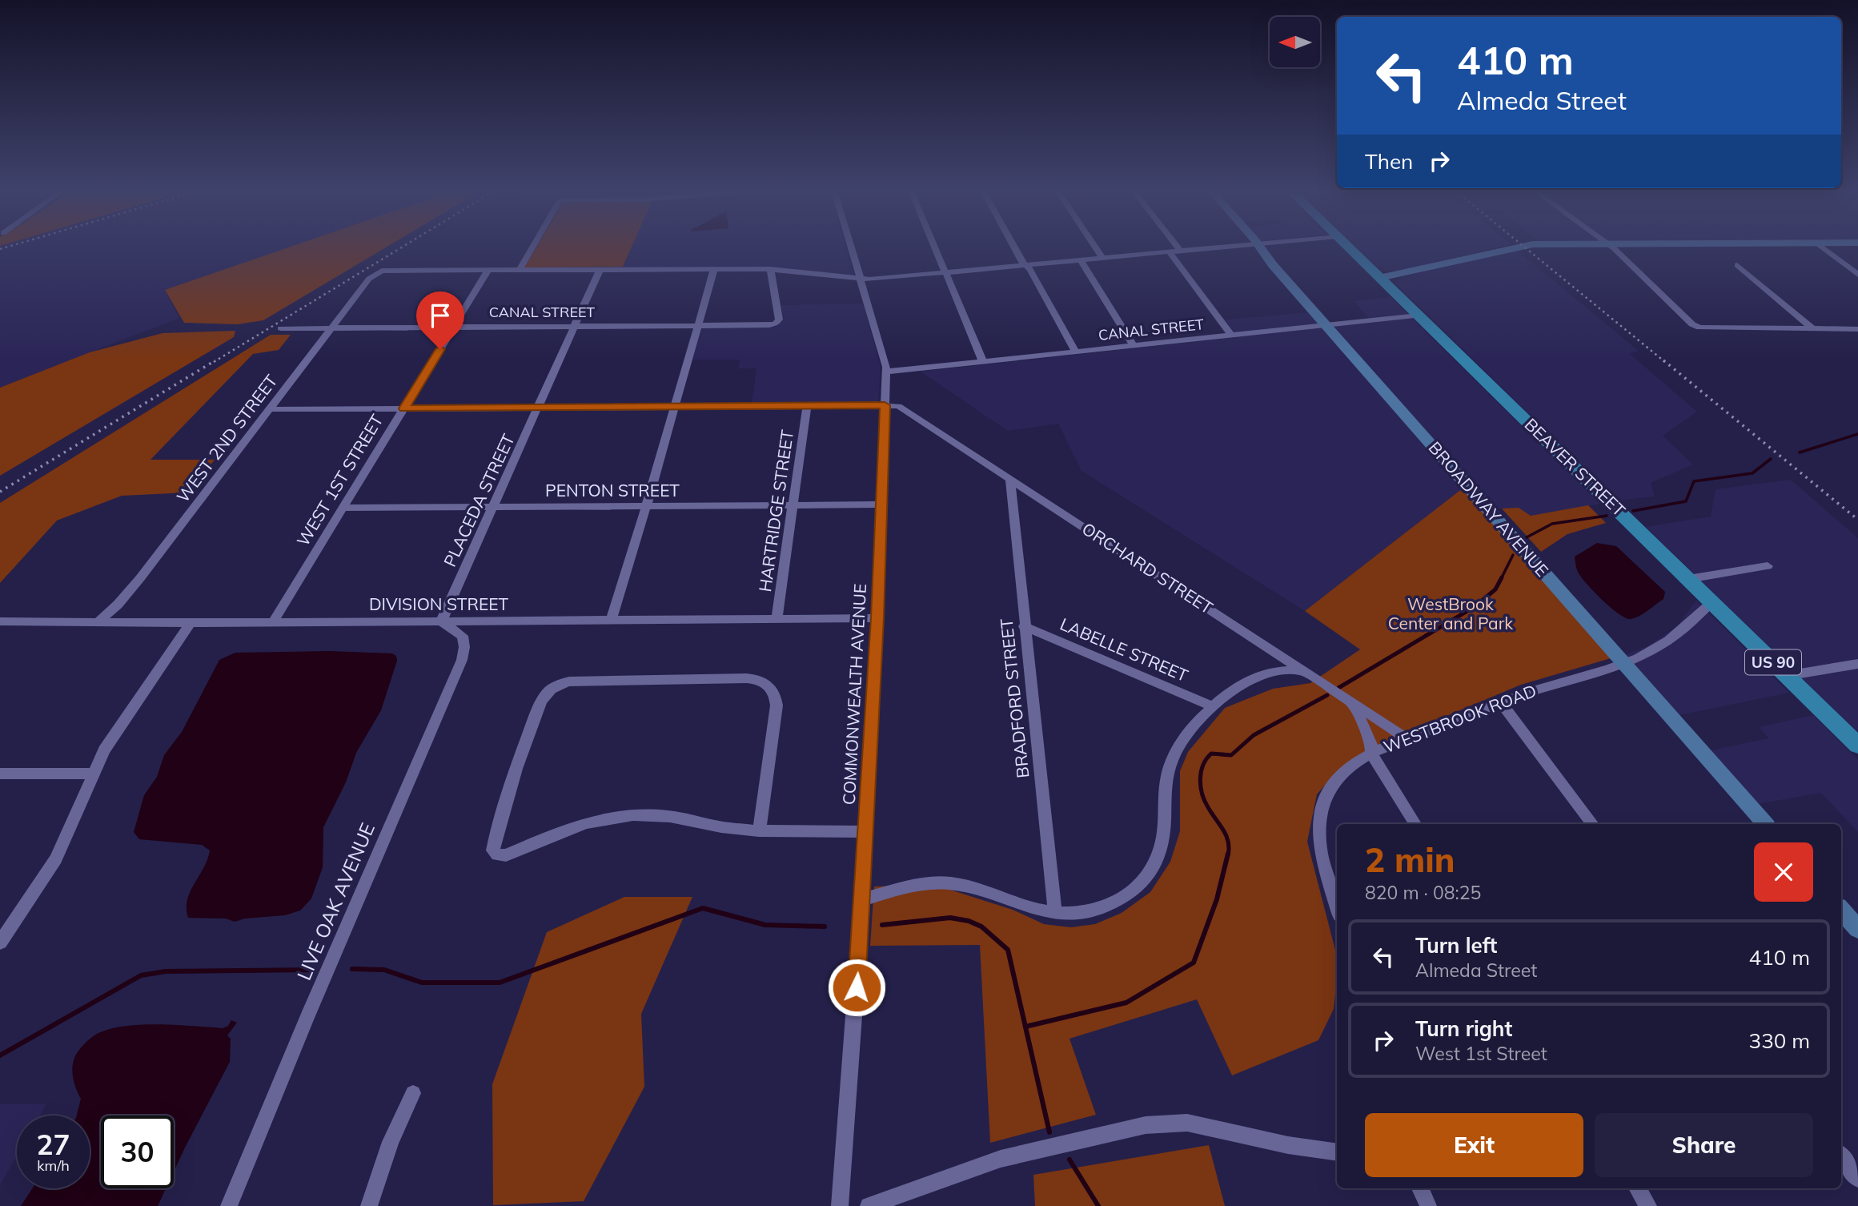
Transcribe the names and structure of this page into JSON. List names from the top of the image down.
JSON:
{
  "streets": {
    "main road": ["BEAVER STREET", "US 90"],
    "street": [
      "CANAL STREET",
      "WEST 2ND STREET",
      "WEST 1ST STREET",
      "PENTON STREET",
      "PLACEDA STREET",
      "BROADWAY AVENUE",
      "HARTRIDGE STREET",
      "ORCHARD STREET",
      "DIVISION STREET",
      "LABELLE STREET",
      "COMMONWEALTH AVENUE",
      "BRADFORD STREET",
      "WESTBROOK ROAD",
      "LIVE OAK AVENUE"
    ]
  },
  "crossings": [
    ["CANAL STREET", "WEST 2ND STREET"],
    ["CANAL STREET", "BEAVER STREET"],
    ["CANAL STREET", "WEST 1ST STREET"],
    ["CANAL STREET", "PLACEDA STREET"],
    ["CANAL STREET", "BROADWAY AVENUE"],
    ["CANAL STREET", "COMMONWEALTH AVENUE"],
    ["WEST 2ND STREET", "WEST 1ST STREET"],
    ["WEST 2ND STREET", "ORCHARD STREET"],
    ["WEST 2ND STREET", "DIVISION STREET"],
    ["BEAVER STREET", "WESTBROOK ROAD"],
    ["WEST 1ST STREET", "PENTON STREET"],
    ["WEST 1ST STREET", "ORCHARD STREET"],
    ["WEST 1ST STREET", "DIVISION STREET"],
    ["PENTON STREET", "PLACEDA STREET"],
    ["PENTON STREET", "HARTRIDGE STREET"],
    ["PENTON STREET", "COMMONWEALTH AVENUE"],
    ["PLACEDA STREET", "ORCHARD STREET"],
    ["PLACEDA STREET", "DIVISION STREET"],
    ["PLACEDA STREET", "LIVE OAK AVENUE"],
    ["BROADWAY AVENUE", "WESTBROOK ROAD"],
    ["HARTRIDGE STREET", "ORCHARD STREET"],
    ["HARTRIDGE STREET", "DIVISION STREET"],
    ["ORCHARD STREET", "COMMONWEALTH AVENUE"],
    ["ORCHARD STREET", "BRADFORD STREET"],
    ["ORCHARD STREET", "WESTBROOK ROAD"],
    ["DIVISION STREET", "COMMONWEALTH AVENUE"],
    ["DIVISION STREET", "LIVE OAK AVENUE"],
    ["LABELLE STREET", "BRADFORD STREET"]
  ],
  "parks": ["WestBrook Center and Park"],
  "north": "left",
  "page": {
    "turn": ["410 m", "Almeda Street"],
    "then": "Then",
    "heading": ["2 min", "820 m · 08:25"],
    "list": [
      {
        "name": "Turn left",
        "note": "Almeda Street",
        "value": "410 m"
      },
      {
        "name": "Turn right",
        "note": "West 1st Street",
        "value": "330 m"
      }
    ],
    "buttons": ["Exit", "Share"],
    "speed": "27 km/h",
    "limit": "30"
  }
}
